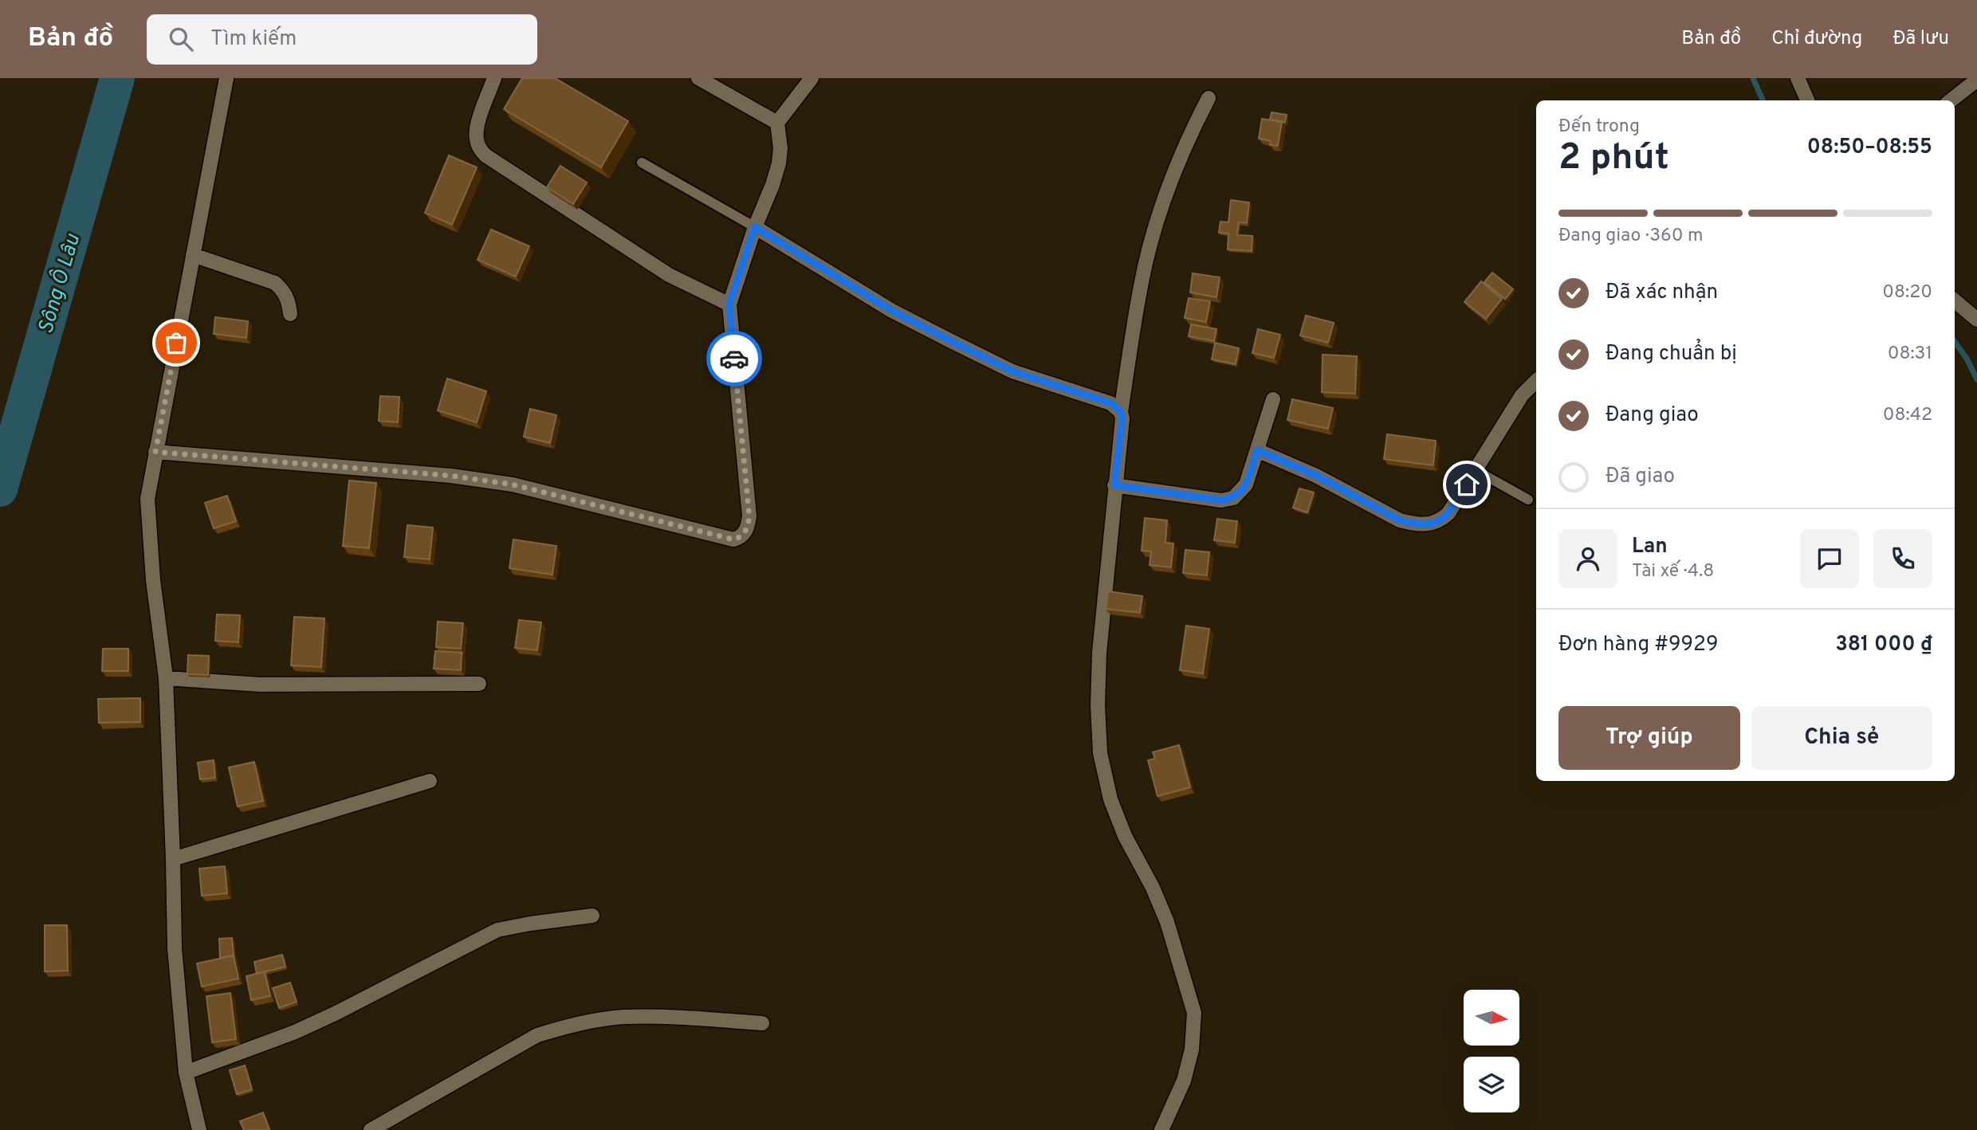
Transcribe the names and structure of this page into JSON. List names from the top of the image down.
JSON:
{
  "water": ["Sông Ô Lâu"],
  "north": "right",
  "page": {
    "header": "Bản đồ",
    "search": "Tìm kiếm",
    "nav": ["Bản đồ", "Chỉ đường", "Đã lưu"],
    "heading": ["2 phút", "Đến trong", "08:50–08:55"],
    "panel": [
      "Lan",
      "Tài xế · 4.8",
      "Đơn hàng #9929",
      "381 000 ₫"
    ],
    "bar": "Đang giao · 360 m",
    "list": [
      ["Đã xác nhận", "08:20"],
      ["Đang chuẩn bị", "08:31"],
      ["Đang giao", "08:42"],
      "Đã giao"
    ],
    "buttons": ["Trợ giúp", "Chia sẻ"]
  }
}
